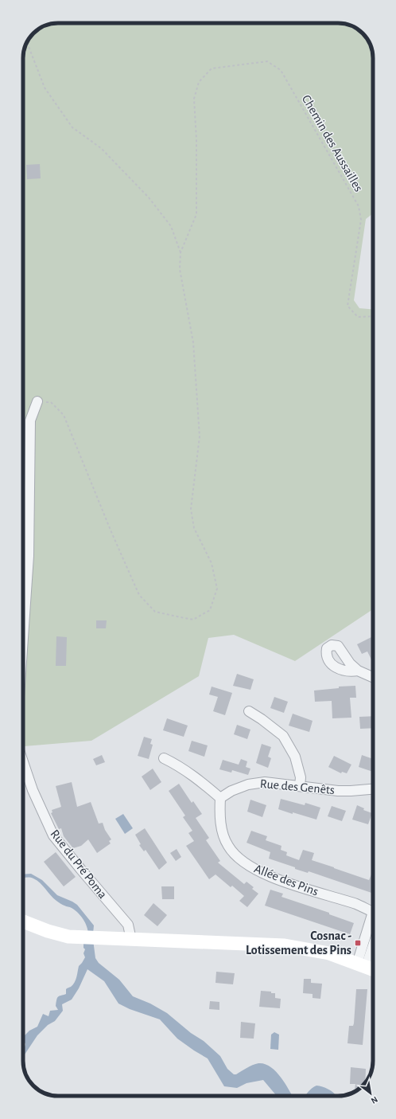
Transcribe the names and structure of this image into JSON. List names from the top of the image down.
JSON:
{
  "streets": {
    "street": ["Rue des Genêts", "Rue du Pré Poma", "Allée des Pins"],
    "path": ["Chemin des Aussailles"]
  },
  "crossings": [
    ["Rue des Genêts", "Allée des Pins"]
  ],
  "places": {
    "transit": ["Cosnac - Lotissement des Pins"]
  },
  "north": "bottom right"
}
